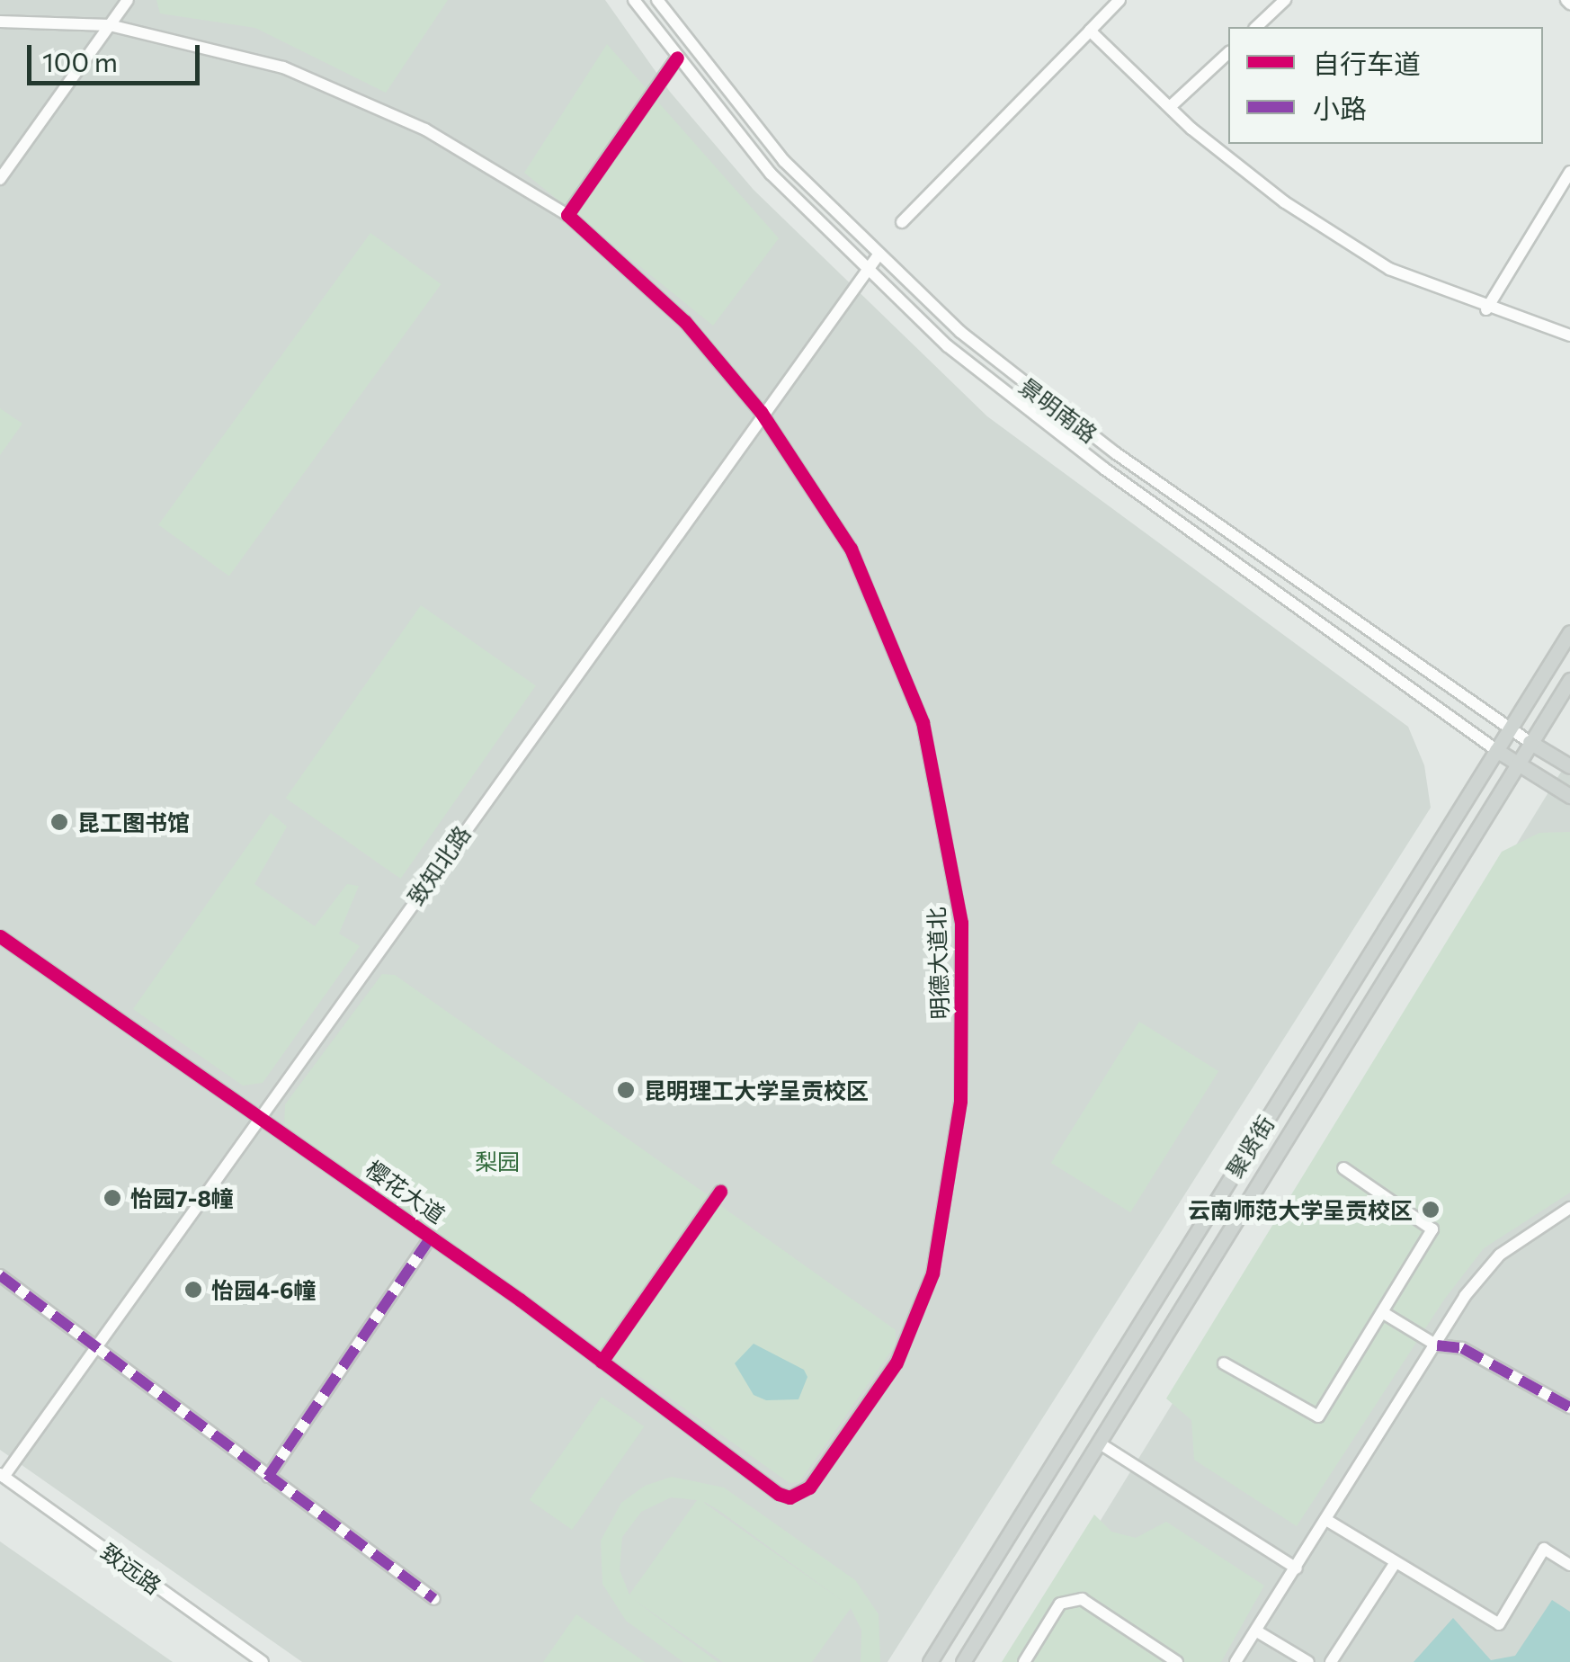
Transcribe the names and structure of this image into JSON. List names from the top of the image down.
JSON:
{
  "streets": {
    "main road": ["聚贤街"],
    "street": [
      "景明南路",
      "致知北路",
      "明德大道北",
      "樱花大道",
      "致远路"
    ]
  },
  "crossings": [
    ["景明南路", "致知北路"],
    ["景明南路", "聚贤街"],
    ["致知北路", "明德大道北"],
    ["致知北路", "樱花大道"],
    ["致知北路", "致远路"],
    ["明德大道北", "樱花大道"]
  ],
  "parks": ["梨园"],
  "places": [
    "昆工图书馆",
    "昆明理工大学呈贡校区",
    "怡园7-8幢",
    "云南师范大学呈贡校区",
    "怡园4-6幢"
  ],
  "legend": ["自行车道", "小路"],
  "scale_bar": "100 m"
}
